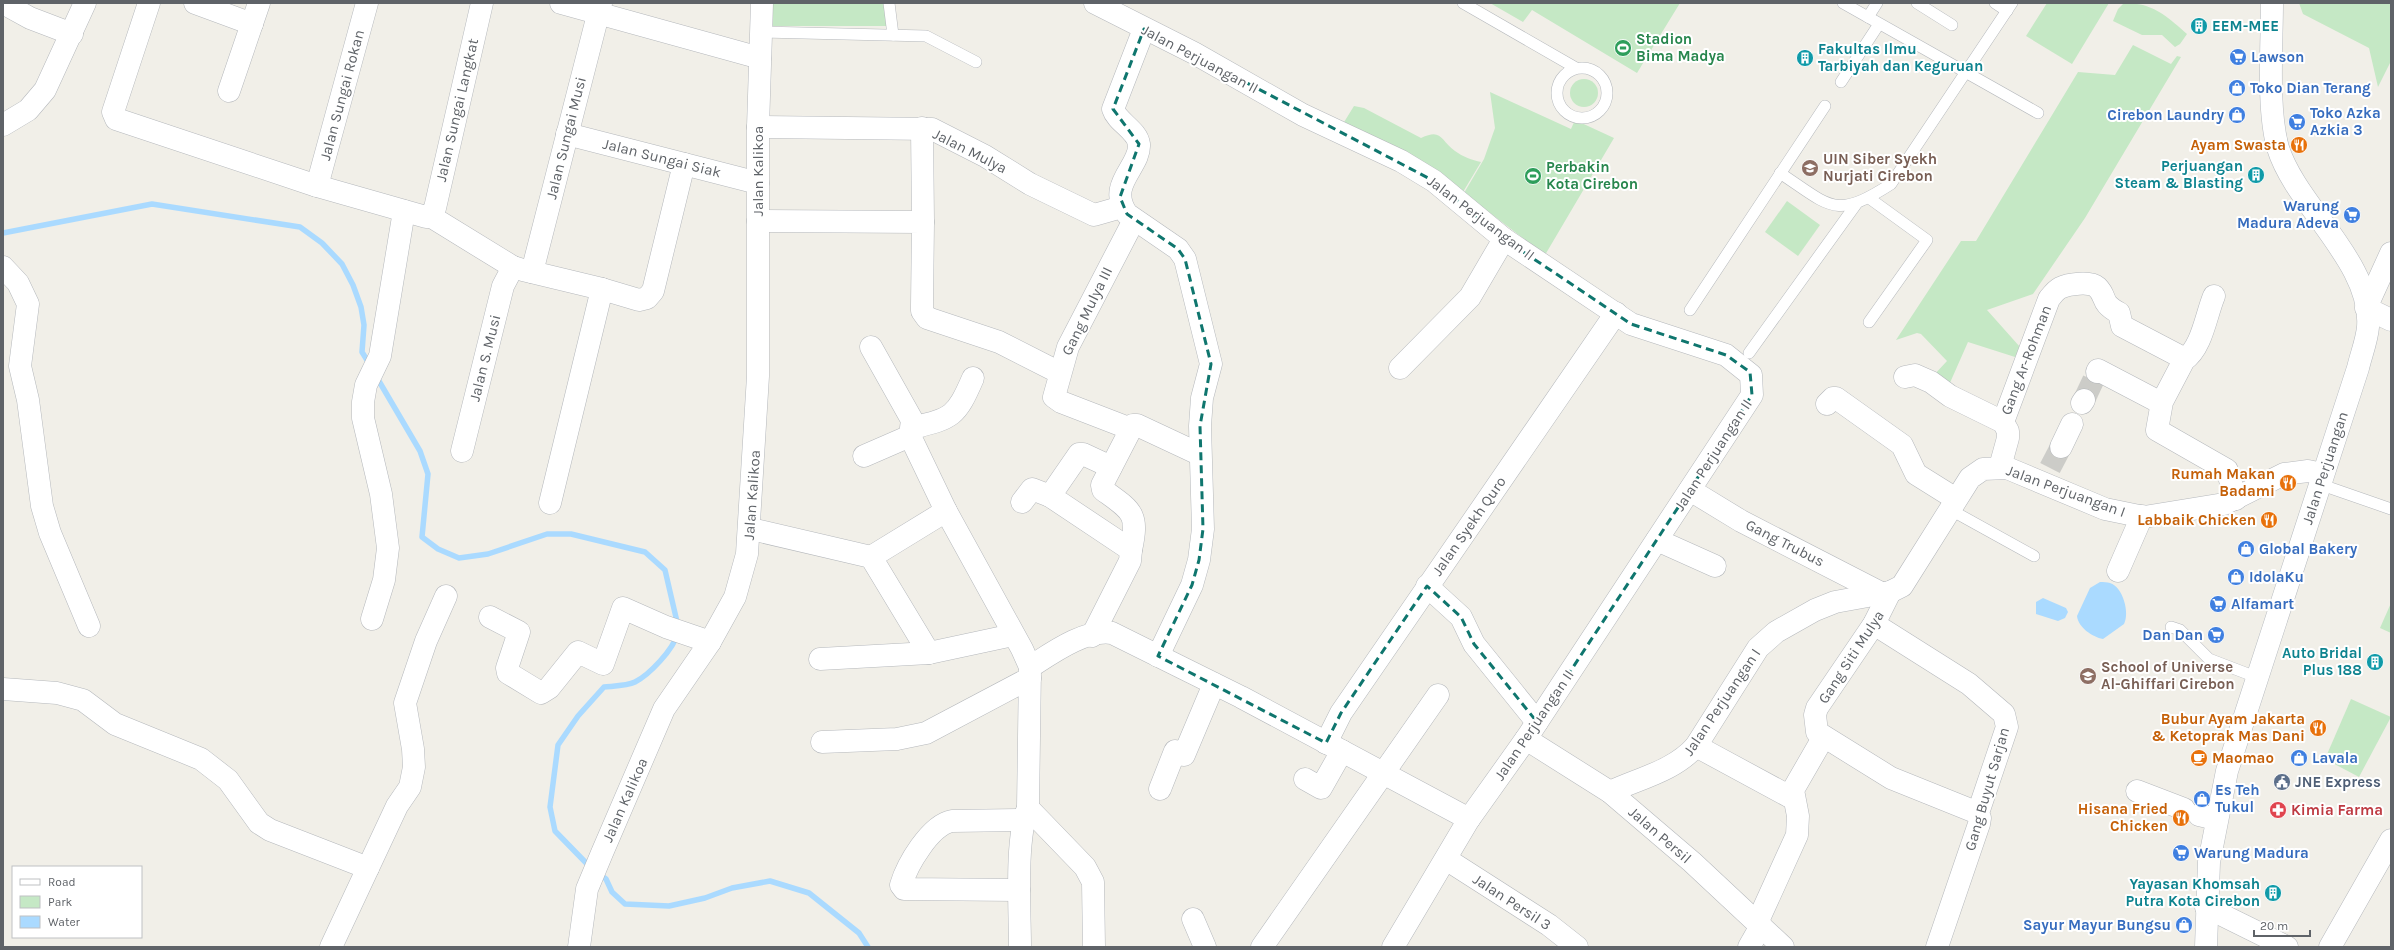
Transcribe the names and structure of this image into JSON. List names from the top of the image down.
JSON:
{
  "streets": {
    "street": [
      "Jalan Perjuangan II",
      "Jalan Sungai Rokan",
      "Jalan Sungai Langkat",
      "Jalan Sungai Musi",
      "Jalan Mulya",
      "Jalan Sungai Siak",
      "Jalan Kalikoa",
      "Gang Mulya III",
      "Jalan S. Musi",
      "Gang Ar-Rohman",
      "Jalan Perjuangan",
      "Jalan Perjuangan I",
      "Jalan Syekh Quro",
      "Gang Trubus",
      "Gang Siti Mulya",
      "Gang Buyut Sarjan",
      "Jalan Persil",
      "Jalan Persil 3"
    ]
  },
  "crossings": [
    ["Jalan Perjuangan II", "Jalan Syekh Quro"],
    ["Jalan Perjuangan II", "Gang Trubus"],
    ["Jalan Perjuangan II", "Jalan Persil"],
    ["Jalan Perjuangan II", "Jalan Persil 3"],
    ["Jalan Sungai Musi", "Jalan Sungai Siak"],
    ["Jalan Sungai Musi", "Jalan S. Musi"],
    ["Jalan Mulya", "Jalan Kalikoa"],
    ["Jalan Mulya", "Gang Mulya III"],
    ["Jalan Sungai Siak", "Jalan Kalikoa"],
    ["Gang Ar-Rohman", "Jalan Perjuangan I"],
    ["Jalan Perjuangan", "Jalan Perjuangan I"],
    ["Jalan Perjuangan I", "Gang Trubus"],
    ["Jalan Perjuangan I", "Gang Siti Mulya"],
    ["Jalan Perjuangan I", "Jalan Persil"],
    ["Jalan Syekh Quro", "Jalan Persil"],
    ["Gang Trubus", "Gang Siti Mulya"],
    ["Gang Siti Mulya", "Gang Buyut Sarjan"]
  ],
  "places": {
    "building": [
      "EEM-MEE",
      "Fakultas Ilmu Tarbiyah dan Keguruan",
      "Perjuangan Steam & Blasting",
      "Auto Bridal Plus 188",
      "Yayasan Khomsah Putra Kota Cirebon"
    ],
    "sports": ["Stadion Bima Madya", "Perbakin Kota Cirebon"],
    "supermarket": [
      "Lawson",
      "Toko Azka Azkia 3",
      "Warung Madura Adeva",
      "Alfamart",
      "Dan Dan",
      "Warung Madura"
    ],
    "shop": [
      "Toko Dian Terang",
      "Cirebon Laundry",
      "Global Bakery",
      "IdolaKu",
      "Lavala",
      "Es Teh Tukul",
      "Sayur Mayur Bungsu"
    ],
    "restaurant": [
      "Ayam Swasta",
      "Rumah Makan Badami",
      "Labbaik Chicken",
      "Bubur Ayam Jakarta & Ketoprak Mas Dani",
      "Hisana Fried Chicken"
    ],
    "school or university": ["UIN Siber Syekh Nurjati Cirebon", "School of Universe Al-Ghiffari Cirebon"],
    "cafe": ["Maomao"],
    "public building": ["JNE Express"],
    "pharmacy": ["Kimia Farma"]
  },
  "legend": ["Road", "Park", "Water"],
  "scale_bar": "20 m"
}
